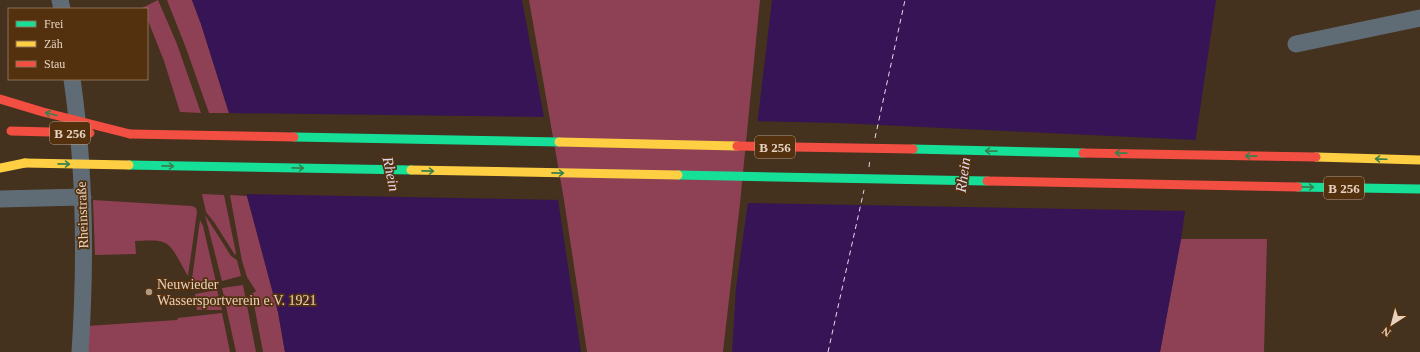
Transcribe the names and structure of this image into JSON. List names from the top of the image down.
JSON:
{
  "streets": {
    "highway": ["B 256"],
    "street": ["Rheinstraße"]
  },
  "water": ["Rhein"],
  "places": ["Neuwieder Wassersportverein e.V. 1921"],
  "legend": ["Frei", "Zäh", "Stau"],
  "north": "bottom left"
}
